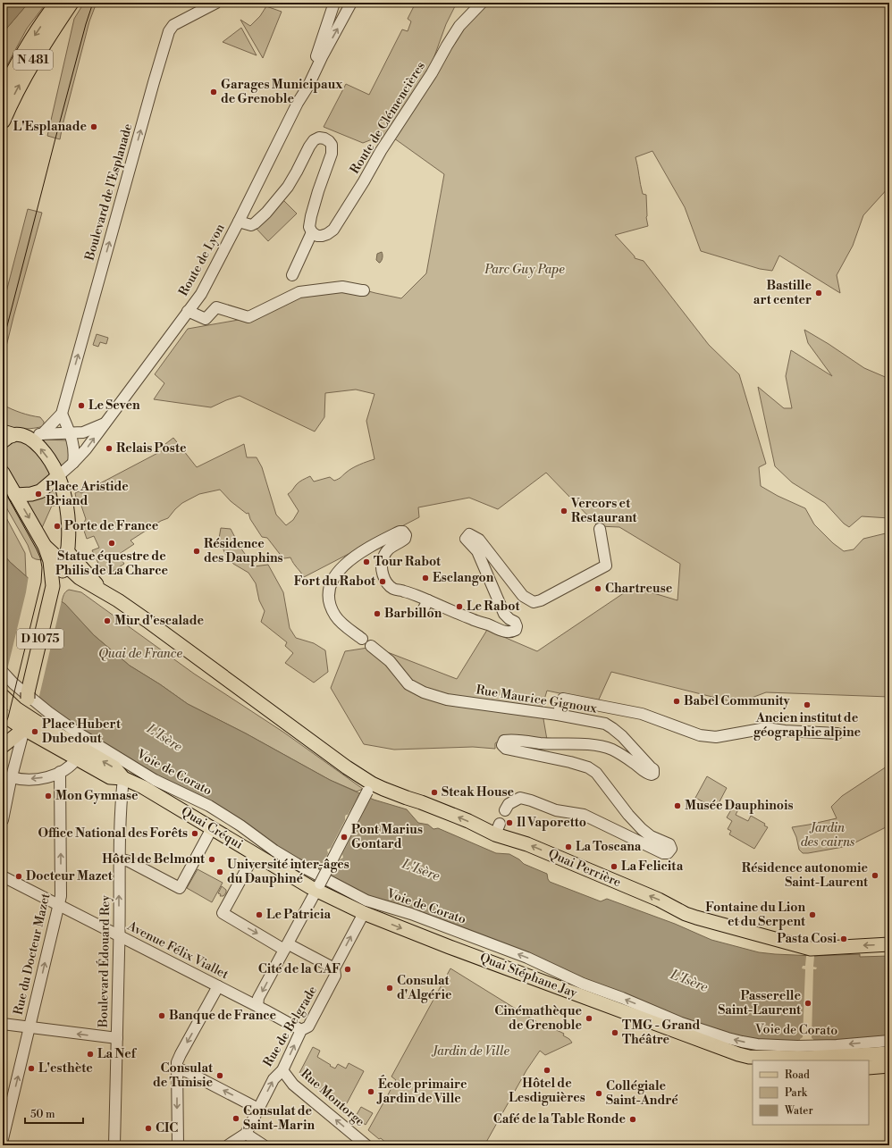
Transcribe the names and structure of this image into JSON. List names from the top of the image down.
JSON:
{
  "streets": {
    "highway": ["N 481"],
    "main road": [
      "D 1075",
      "Quai Créqui",
      "Quai Perrière",
      "Quai Stéphane Jay"
    ],
    "street": [
      "Route de Clémencières",
      "Boulevard de l'Esplanade",
      "Route de Lyon",
      "Rue Maurice Gignoux",
      "Voie de Corato",
      "Avenue Félix Viallet",
      "Rue du Docteur Mazet",
      "Boulevard Édouard Rey",
      "Rue de Belgrade",
      "Rue Montorge"
    ]
  },
  "crossings": [
    ["Quai Créqui", "Boulevard Édouard Rey"],
    ["Quai Créqui", "Quai Stéphane Jay"],
    ["Avenue Félix Viallet", "Rue du Docteur Mazet"],
    ["Avenue Félix Viallet", "Boulevard Édouard Rey"],
    ["Avenue Félix Viallet", "Rue de Belgrade"],
    ["Quai Stéphane Jay", "Rue de Belgrade"],
    ["Rue de Belgrade", "Rue Montorge"]
  ],
  "one_way": [
    "Boulevard de l'Esplanade",
    "Voie de Corato",
    "Quai Perrière",
    "Rue du Docteur Mazet",
    "Quai Stéphane Jay"
  ],
  "water": ["L'Isère"],
  "parks": [
    "Parc Guy Pape",
    "Quai de France",
    "Jardin des cairns",
    "Jardin de Ville"
  ],
  "places": [
    "Garages Municipaux de Grenoble",
    "L'Esplanade",
    "Bastille art center",
    "Le Seven",
    "Relais Poste",
    "Place Aristide Briand",
    "Vercors et Restaurant",
    "Porte de France",
    "Statue équestre de Philis de La Charce",
    "Résidence des Dauphins",
    "Tour Rabot",
    "Esclangon",
    "Fort du Rabot",
    "Chartreuse",
    "Le Rabot",
    "Barbillon",
    "Mur d'escalade",
    "Babel Community",
    "Ancien institut de géographie alpine",
    "Place Hubert Dubedout",
    "Steak House",
    "Mon Gymnase",
    "Musée Dauphinois",
    "Il Vaporetto",
    "Office National des Forêts",
    "Pont Marius Gontard",
    "La Toscana",
    "Hôtel de Belmont",
    "La Felicita",
    "Université inter-âges du Dauphiné",
    "Résidence autonomie Saint-Laurent",
    "Docteur Mazet",
    "Le Patricia",
    "Fontaine du Lion et du Serpent",
    "Pasta Cosi",
    "Cité de la CAF",
    "Consulat d'Algérie",
    "Passerelle Saint-Laurent",
    "Banque de France",
    "Cinémathèque de Grenoble",
    "TMG - Grand Théâtre",
    "La Nef",
    "L'esthète",
    "Hôtel de Lesdiguières",
    "Consulat de Tunisie",
    "École primaire Jardin de Ville",
    "Collégiale Saint-André",
    "Consulat de Saint-Marin",
    "Café de la Table Ronde",
    "CIC"
  ],
  "legend": ["Road", "Park", "Water"],
  "scale_bar": "50 m"
}
